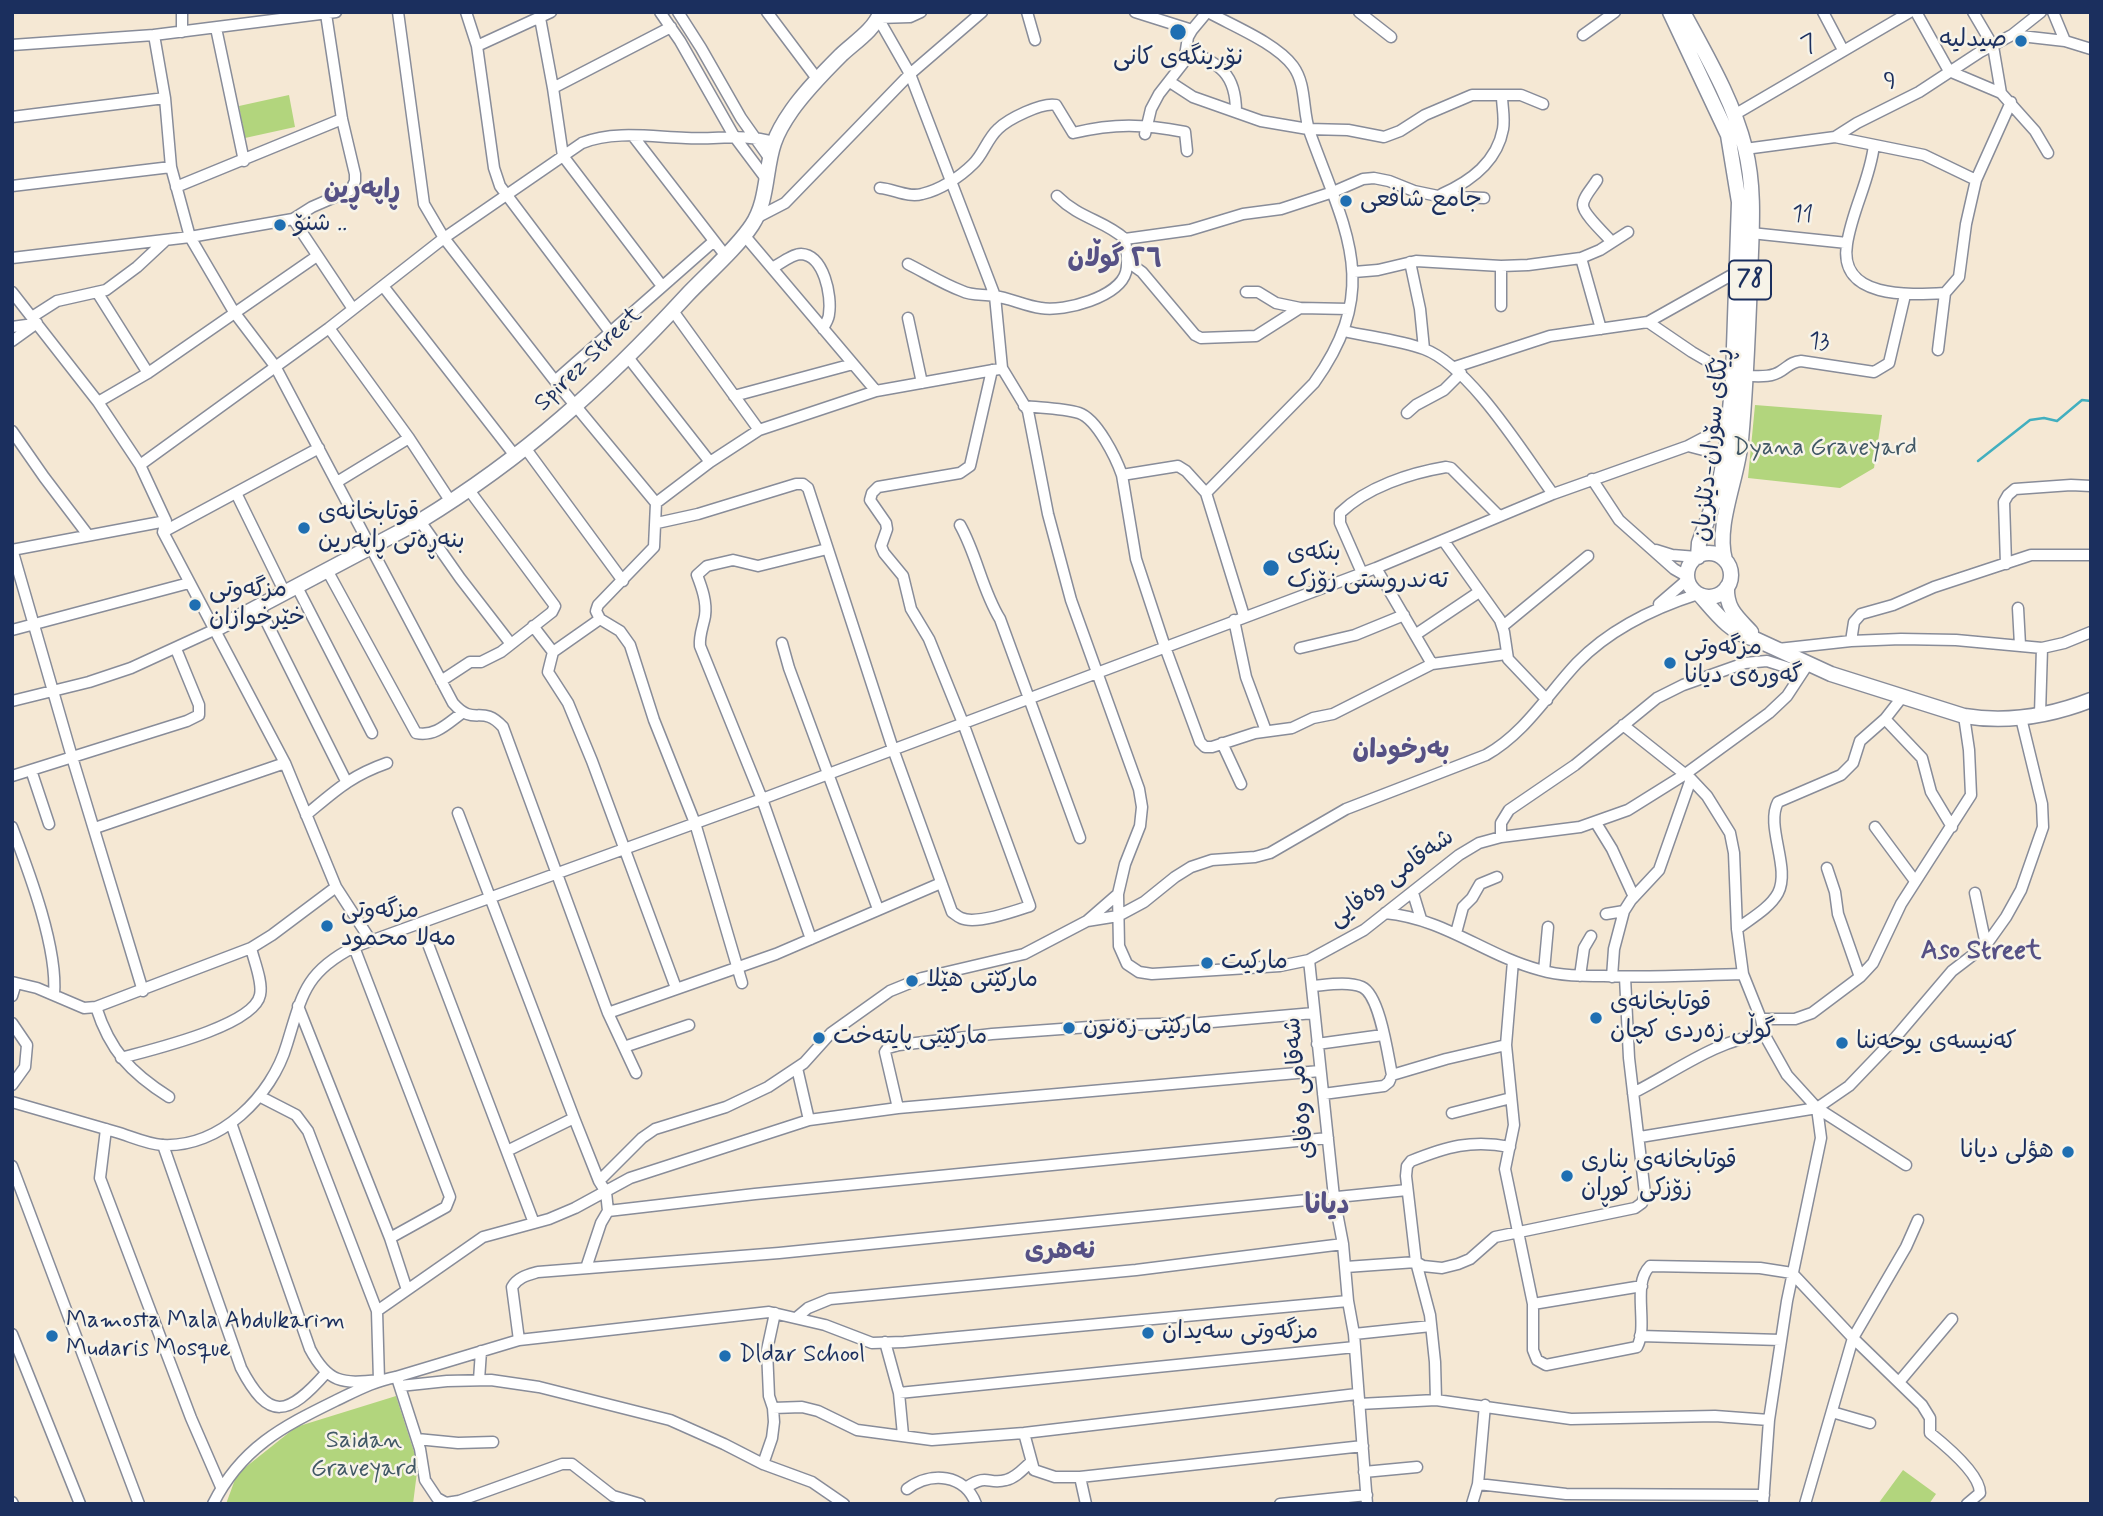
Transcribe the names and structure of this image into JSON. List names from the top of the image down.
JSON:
{
  "streets": {
    "main road": ["78", "Spirez Street", "ڕێگای سۆران-دێلزیان"],
    "street": [
      "7",
      "9",
      "11",
      "13",
      "شەقامی وەفایی",
      "شەقامی وەفای"
    ]
  },
  "crossings": [
    ["7", "ڕێگای سۆران-دێلزیان"],
    ["9", "ڕێگای سۆران-دێلزیان"],
    ["11", "ڕێگای سۆران-دێلزیان"],
    ["78", "13"],
    ["78", "ڕێگای سۆران-دێلزیان"],
    ["13", "ڕێگای سۆران-دێلزیان"],
    ["شەقامی وەفایی", "شەقامی وەفای"]
  ],
  "districts": [
    "ڕاپەڕین",
    "٢٦ گوڵان",
    "بەرخودان",
    "Aso Street",
    "دیانا",
    "نەھری"
  ],
  "parks": ["Dyana Graveyard", "Saidan Graveyard"],
  "places": [
    "نۆرینگەی کانی",
    "صیدلیە",
    "جامع شافعی",
    "شنۆ ..",
    "قوتابخانەی بنەڕەتی ڕاپەرین",
    "بنکەی تەندروستی زۆزک",
    "مزگەوتی خێرخوازان",
    "مزگەوتی گەورەی دیانا",
    "مزگه‌وتی مه‌لا محمود",
    "ماركيت",
    "مارکێتی هێلا",
    "قوتابخانەی گوڵی زەردی کچان",
    "مارکێتی زەنون",
    "مارکێتی پایتەخت",
    "کەنیسەی یوحەننا",
    "هؤلى ديانا",
    "قوتابخانەی بناری زۆزکی کوڕان",
    "مزگەوتی سەیدان",
    "Mamosta Mala Abdulkarim Mudaris Mosque",
    "Dldar School"
  ]
}
